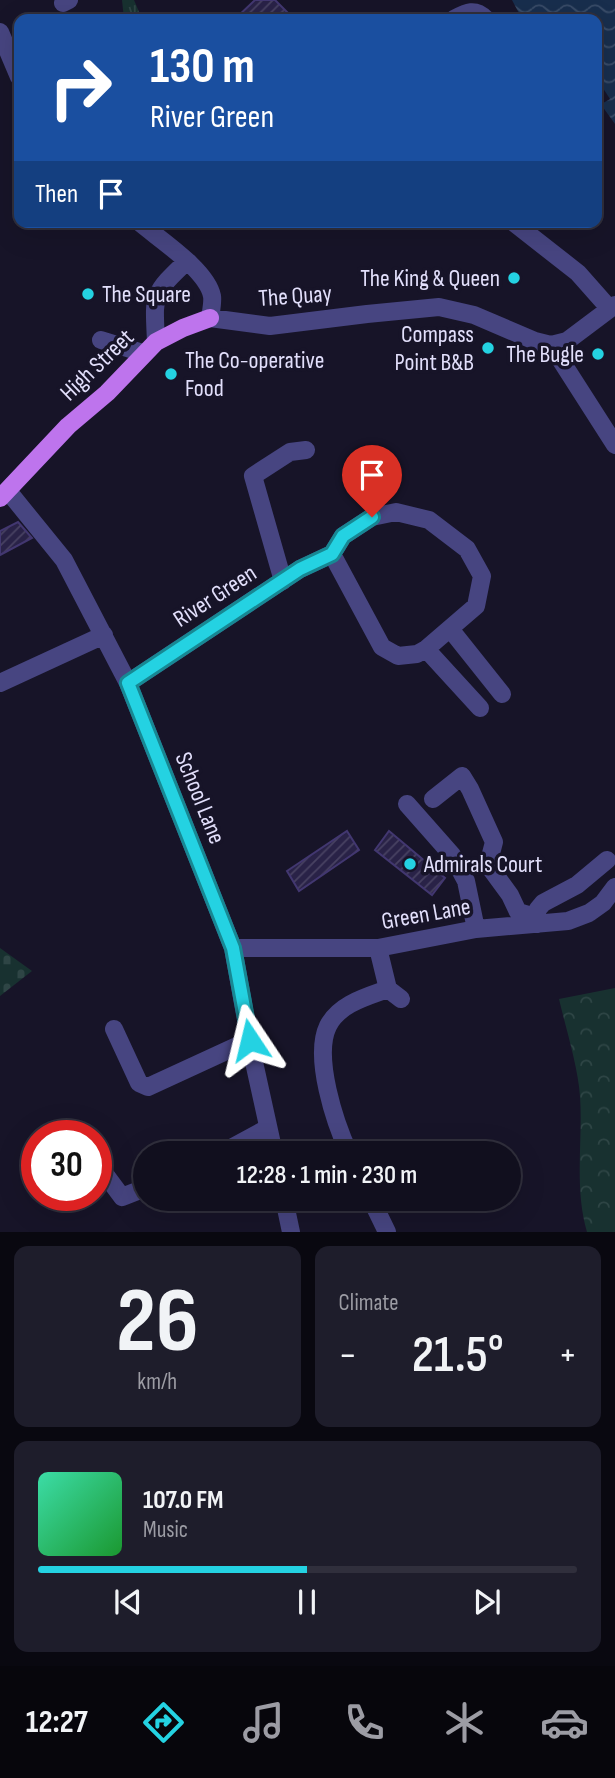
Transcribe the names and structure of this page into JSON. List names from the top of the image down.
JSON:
{
  "streets": {
    "main road": ["High Street"],
    "street": [
      "The Quay",
      "River Green",
      "School Lane",
      "Green Lane"
    ]
  },
  "crossings": [
    ["High Street", "School Lane"],
    ["River Green", "School Lane"],
    ["School Lane", "Green Lane"]
  ],
  "places": [
    "The King & Queen",
    "The Square",
    "Compass Point B&B",
    "The Bugle",
    "The Co-operative Food",
    "Admirals Court"
  ],
  "page": {
    "turn": ["130 m", "River Green"],
    "then": "Then",
    "limit": "30",
    "trip": "12:28 · 1 min · 230 m",
    "tile": [
      ["26", "km/h"],
      "Climate"
    ],
    "heat": ["−", "21.5°", "+"],
    "song": ["107.0 FM", "Music"],
    "tabs": "12:27"
  }
}
